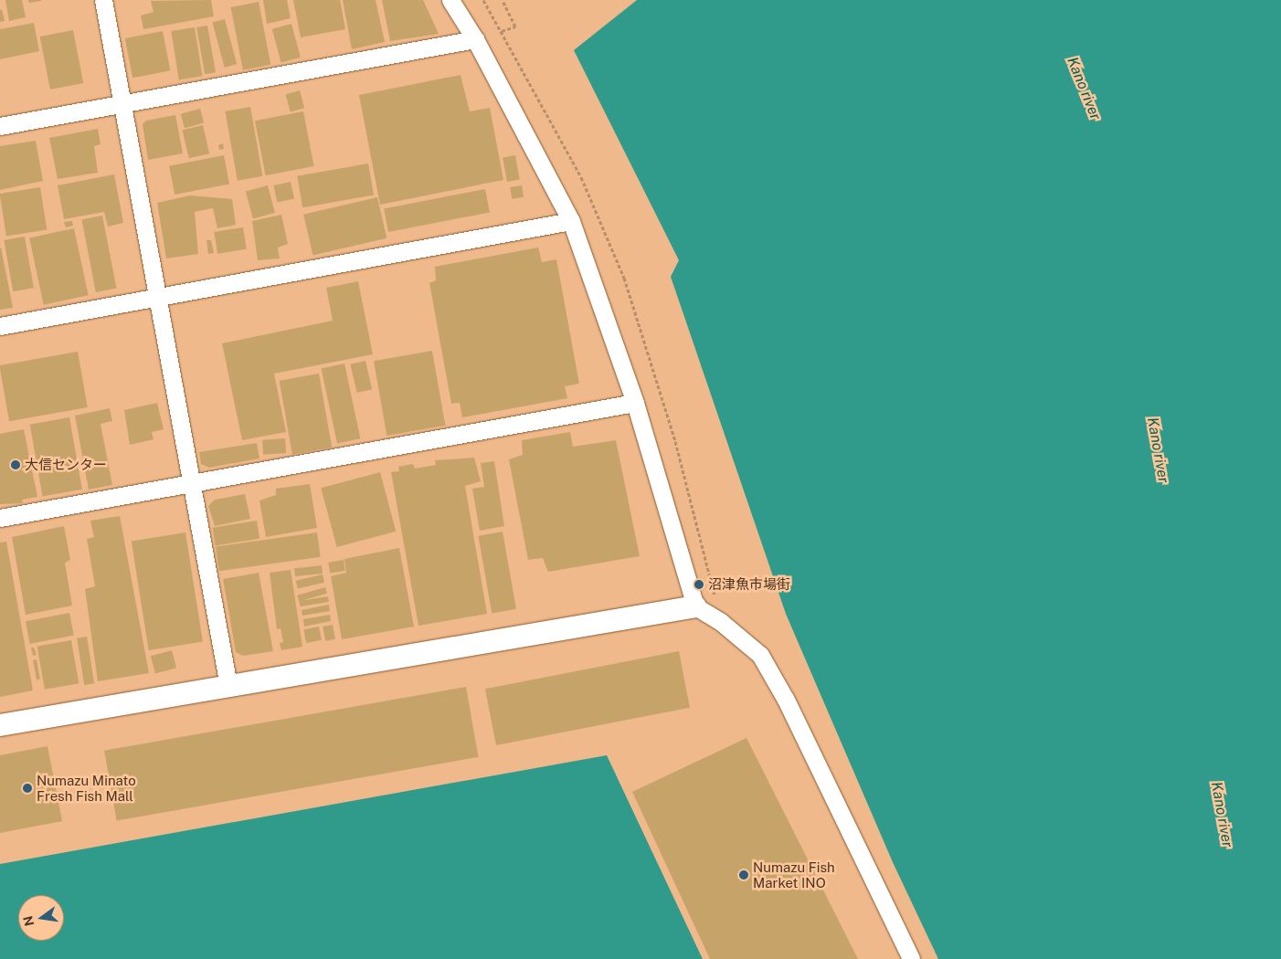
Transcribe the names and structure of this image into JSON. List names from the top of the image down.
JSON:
{
  "water": ["Kano river"],
  "places": [
    "大信センター",
    "沼津魚市場街",
    "Numazu Minato Fresh Fish Mall",
    "Numazu Fish Market INO"
  ],
  "north": "left"
}
